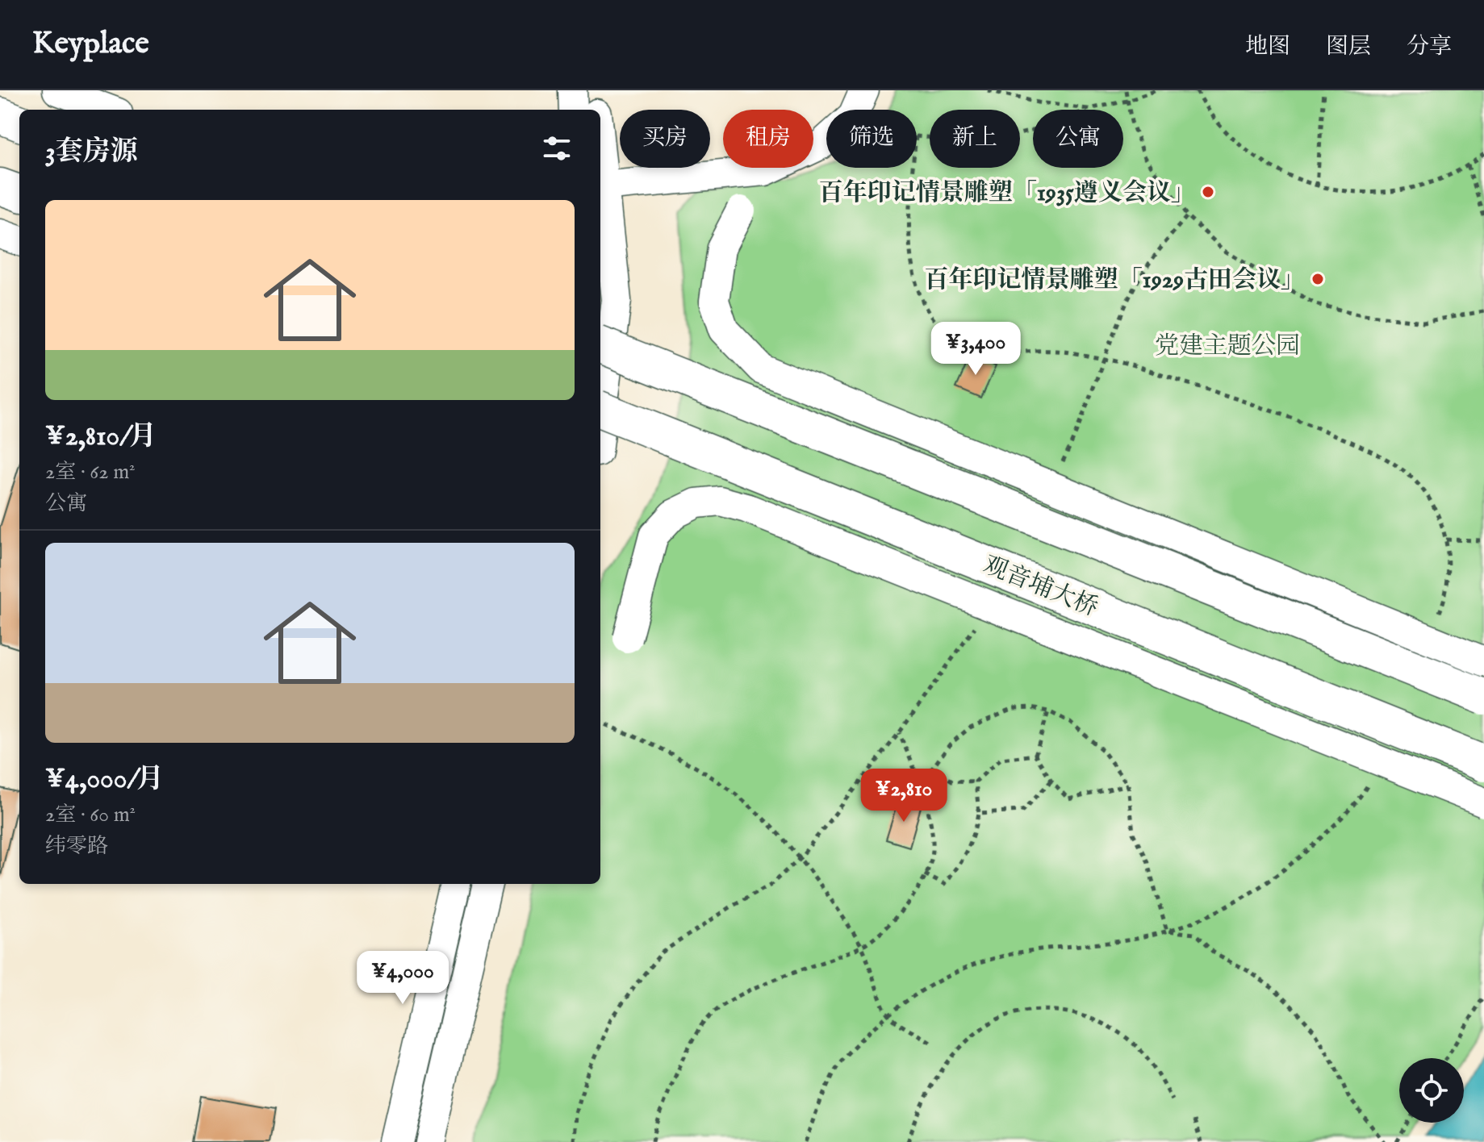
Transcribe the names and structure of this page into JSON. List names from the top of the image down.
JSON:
{
  "streets": {
    "main road": ["观音埔大桥"]
  },
  "parks": ["党建主题公园"],
  "places": ["百年印记情景雕塑「1935遵义会议」", "百年印记情景雕塑「1929古田会议」"],
  "page": {
    "header": "Keyplace",
    "nav": ["地图", "图层", "分享"],
    "chip": [
      "买房",
      "租房",
      "筛选",
      "新上",
      "公寓"
    ],
    "heading": "3套房源",
    "list": [
      {
        "name": "¥2,810/月",
        "note": "2室 · 62 m² · 公寓"
      },
      {
        "name": "¥4,000/月",
        "note": "2室 · 60 m² · 纬零路"
      }
    ],
    "price": ["¥3,400", "¥2,810", "¥4,000"]
  }
}
